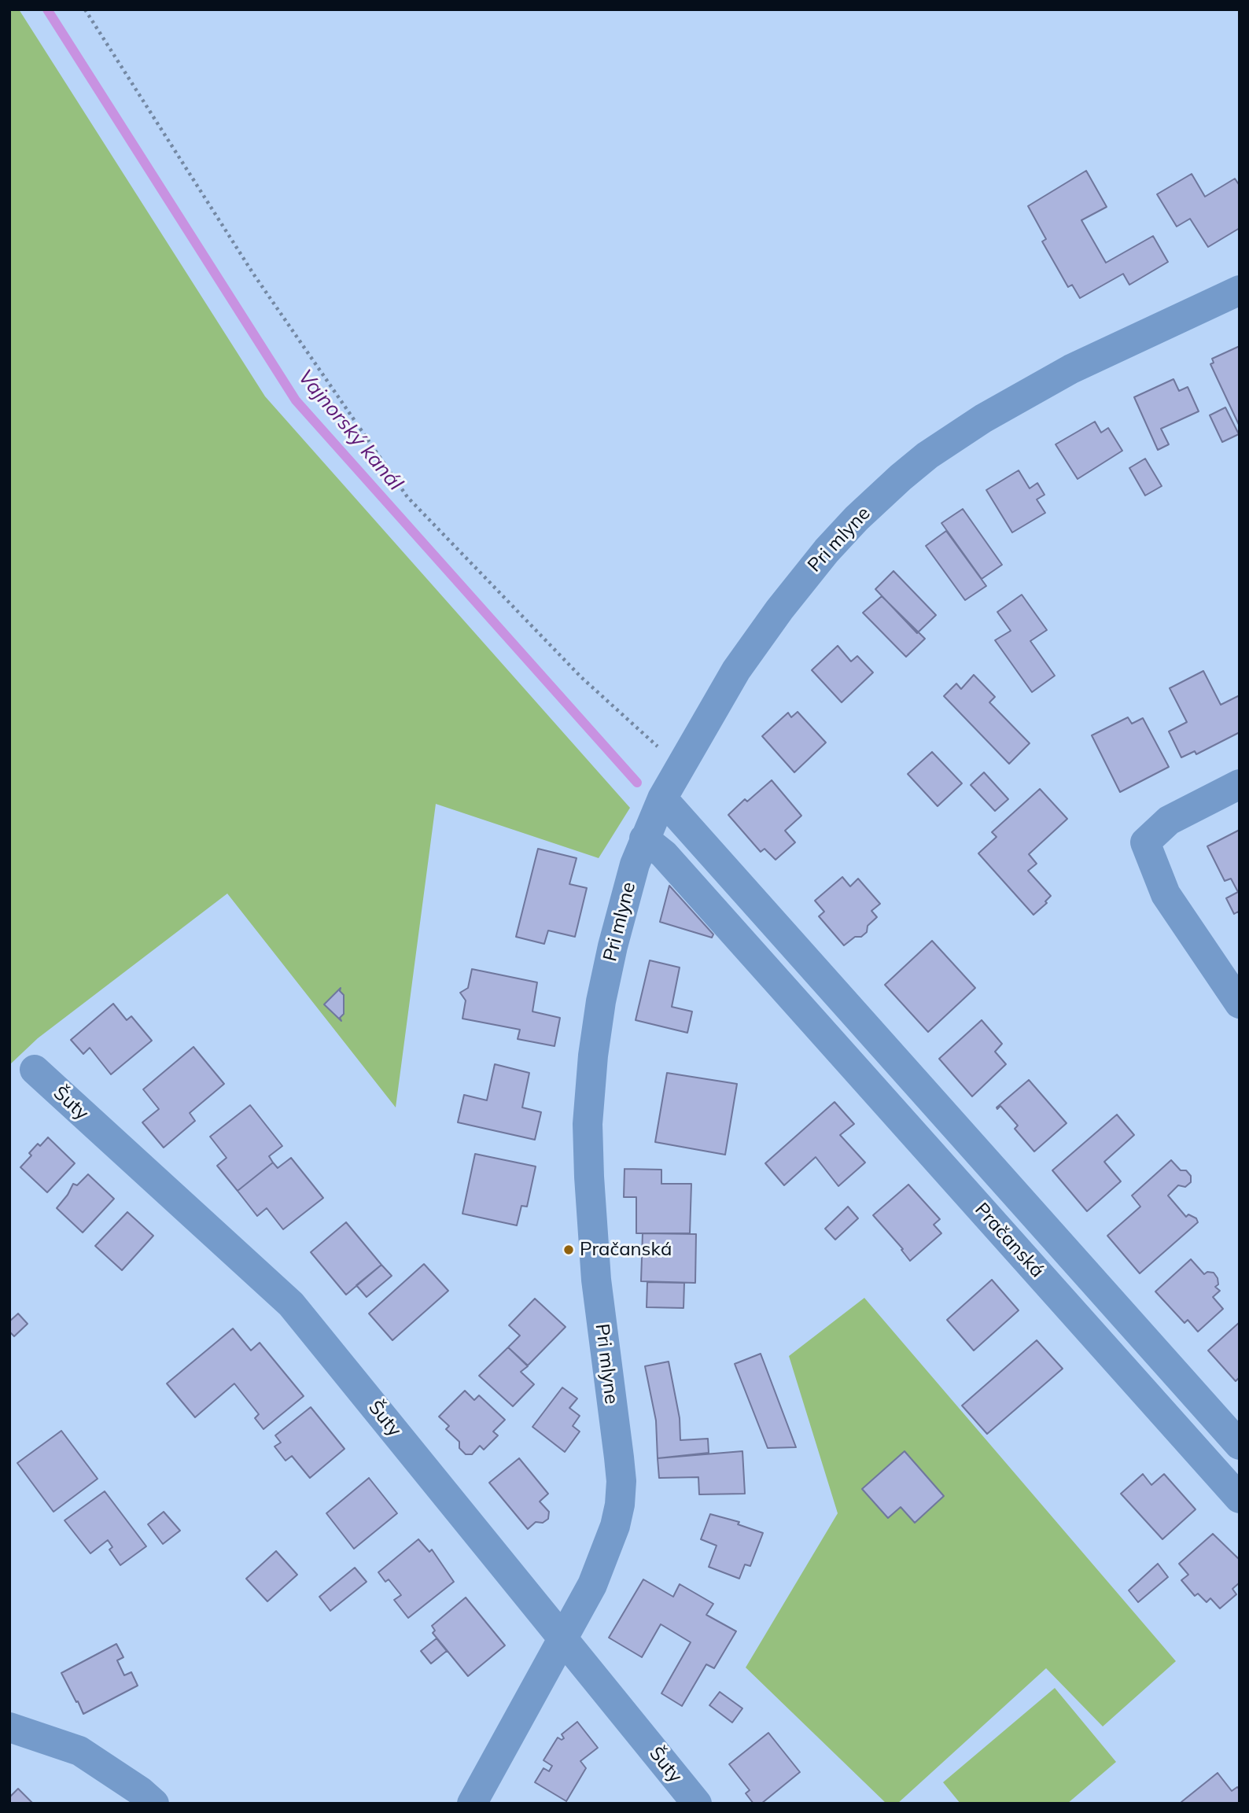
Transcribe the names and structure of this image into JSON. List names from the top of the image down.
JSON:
{
  "streets": {
    "street": ["Pri mlyne", "Šuty", "Pračanská"]
  },
  "crossings": [
    ["Pri mlyne", "Šuty"],
    ["Pri mlyne", "Pračanská"]
  ],
  "water": ["Vajnorský kanál"],
  "places": ["Pračanská"]
}
